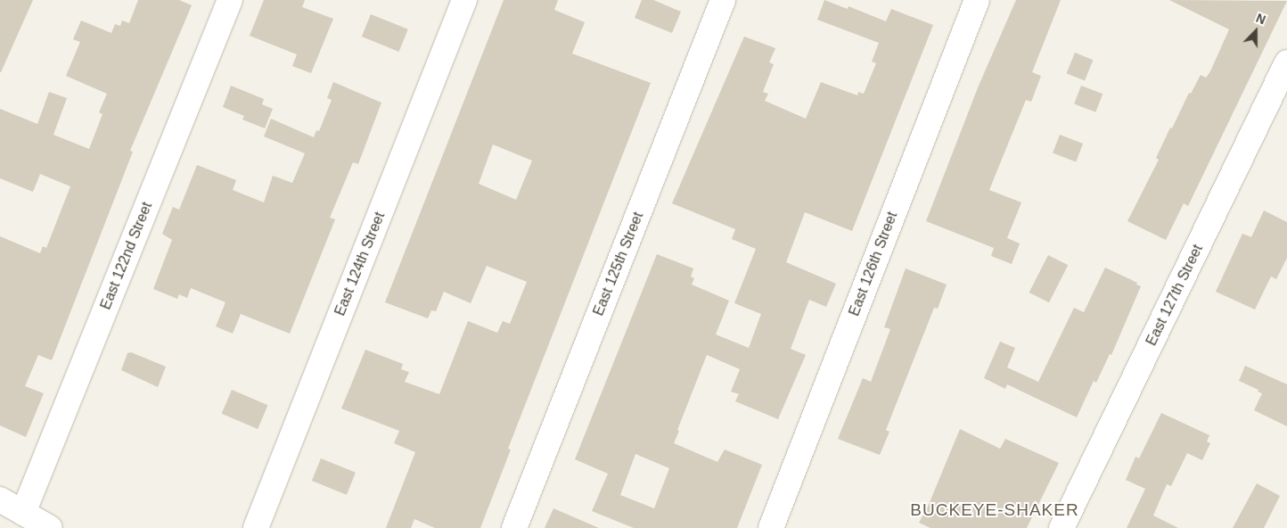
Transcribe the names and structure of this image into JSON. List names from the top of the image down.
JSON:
{
  "streets": {
    "street": [
      "East 122nd Street",
      "East 124th Street",
      "East 125th Street",
      "East 126th Street",
      "East 127th Street"
    ]
  },
  "districts": ["BUCKEYE-SHAKER"],
  "north": "top"
}
